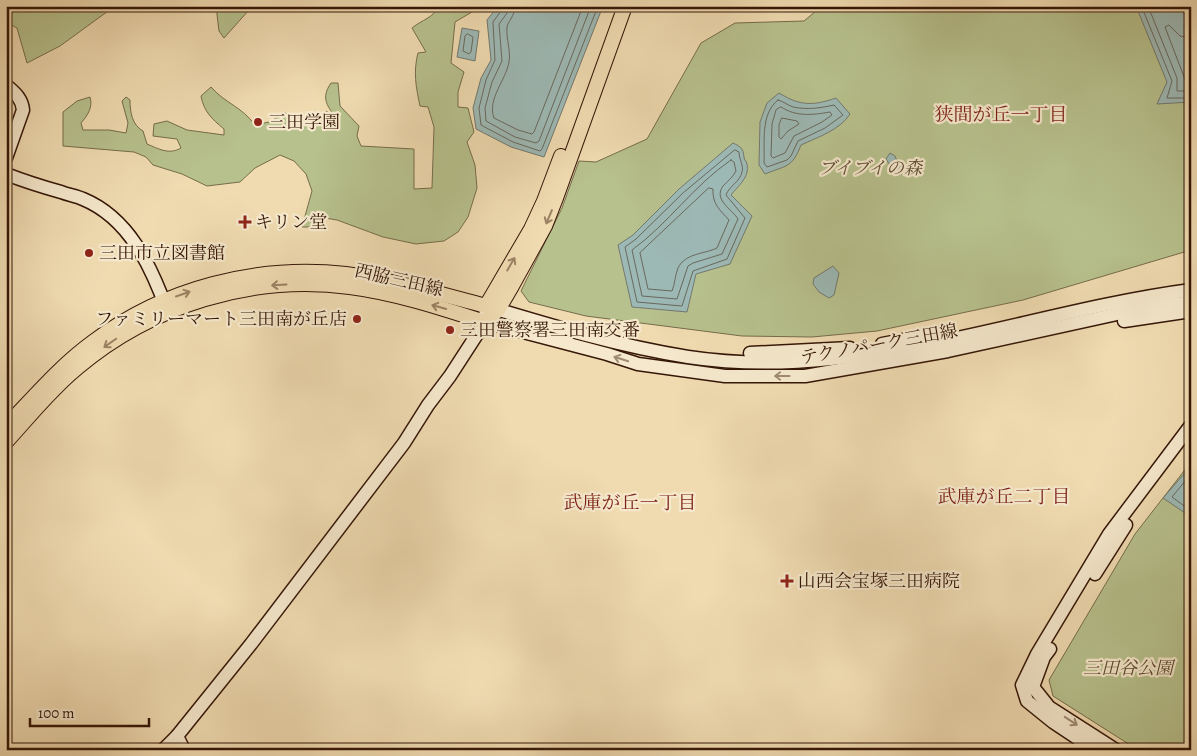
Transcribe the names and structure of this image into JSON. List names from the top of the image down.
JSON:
{
  "streets": {
    "main road": ["西脇三田線", "テクノパーク三田線"]
  },
  "crossings": [
    ["西脇三田線", "テクノパーク三田線"]
  ],
  "districts": ["狭間が丘一丁目", "武庫が丘二丁目", "武庫が丘一丁目"],
  "parks": ["ブイブイの森", "三田谷公園"],
  "places": {
    "other": [
      "三田学園",
      "三田市立図書館",
      "ファミリーマート三田南が丘店",
      "三田警察署三田南交番"
    ],
    "health": ["キリン堂", "山西会宝塚三田病院"]
  },
  "scale_bar": "100 m"
}
